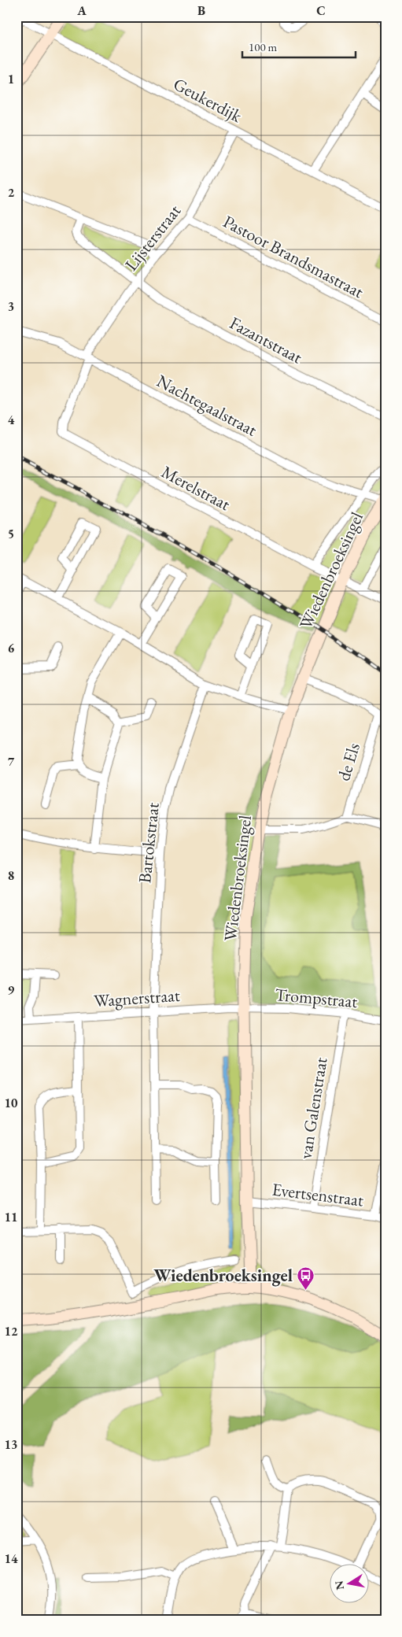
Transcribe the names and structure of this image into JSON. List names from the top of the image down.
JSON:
{
  "streets": {
    "street": [
      "Geukerdijk",
      "Lijsterstraat",
      "Pastoor Brandsmastraat",
      "Fazantstraat",
      "Nachtegaalstraat",
      "Merelstraat",
      "Wiedenbroeksingel",
      "de Els",
      "Bartokstraat",
      "Wagnerstraat",
      "Trompstraat",
      "van Galenstraat",
      "Evertsenstraat"
    ]
  },
  "crossings": [
    ["Geukerdijk", "Lijsterstraat"],
    ["Lijsterstraat", "Pastoor Brandsmastraat"],
    ["Lijsterstraat", "Fazantstraat"],
    ["Lijsterstraat", "Nachtegaalstraat"],
    ["Lijsterstraat", "Merelstraat"],
    ["Nachtegaalstraat", "Merelstraat"],
    ["Nachtegaalstraat", "Wiedenbroeksingel"],
    ["Merelstraat", "Wiedenbroeksingel"],
    ["Wiedenbroeksingel", "Wagnerstraat"],
    ["Wiedenbroeksingel", "Trompstraat"],
    ["Wiedenbroeksingel", "Evertsenstraat"],
    ["Bartokstraat", "Wagnerstraat"],
    ["Wagnerstraat", "Trompstraat"],
    ["Trompstraat", "van Galenstraat"],
    ["van Galenstraat", "Evertsenstraat"]
  ],
  "places": {
    "bus stop": ["Wiedenbroeksingel"]
  },
  "scale_bar": "100 m",
  "north": "left",
  "grid": {
    "columns": ["A", "B", "C"],
    "rows": [
      "1",
      "2",
      "3",
      "4",
      "5",
      "6",
      "7",
      "8",
      "9",
      "10",
      "11",
      "12",
      "13",
      "14"
    ]
  }
}
